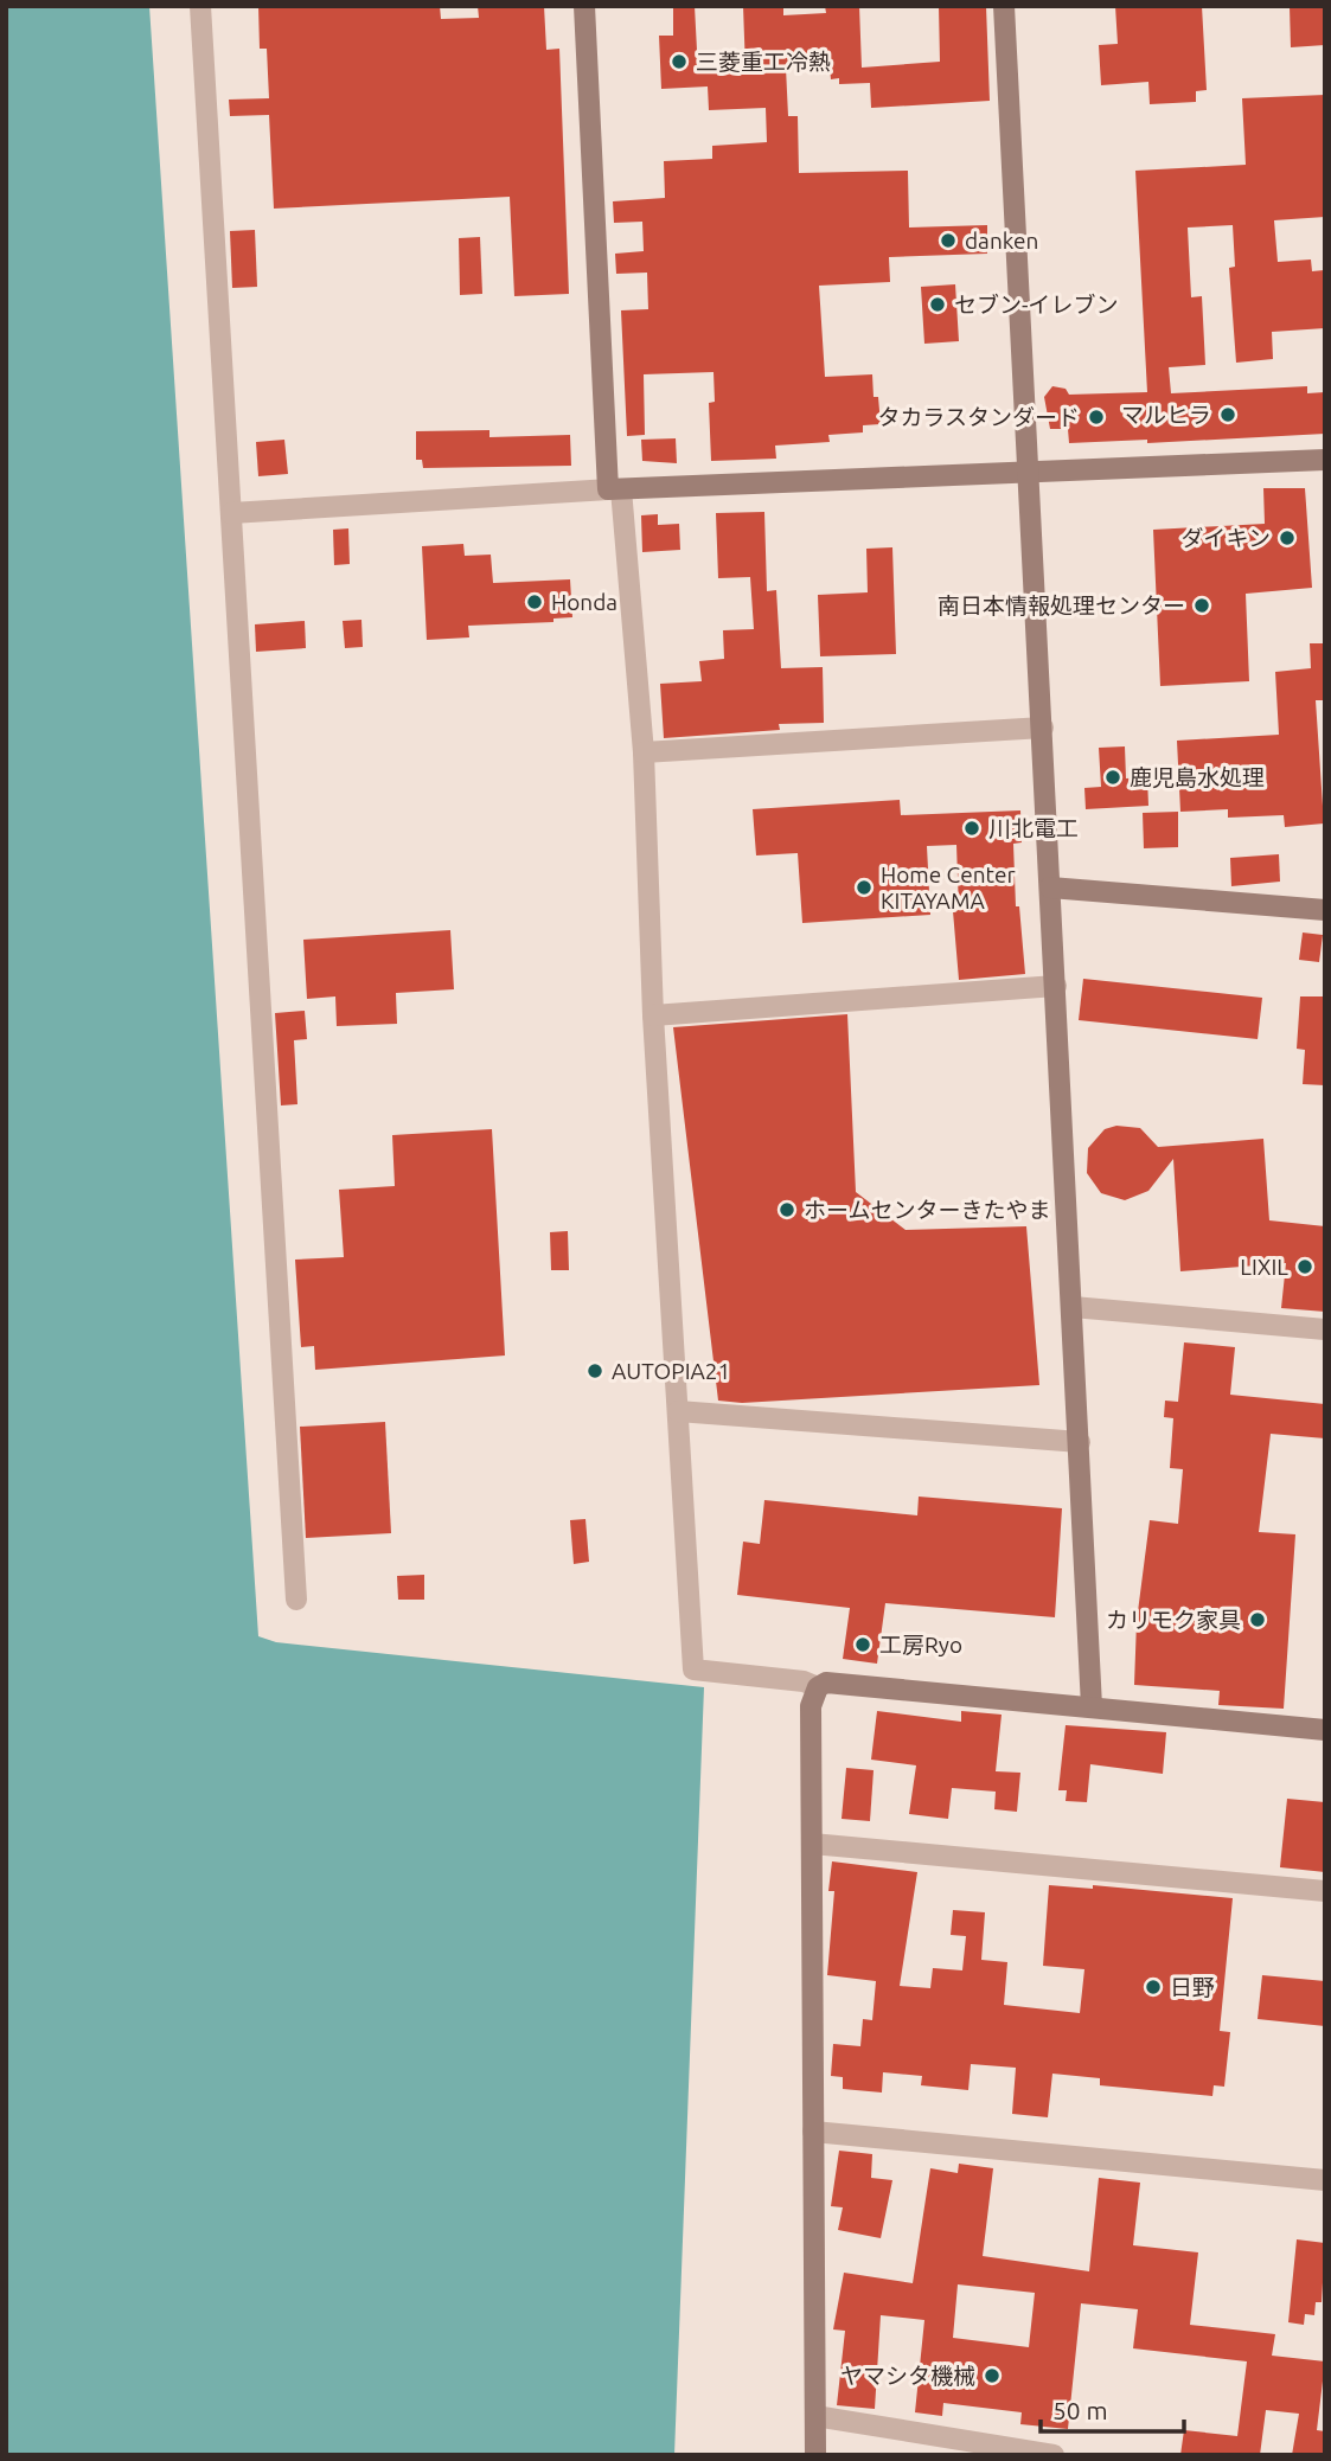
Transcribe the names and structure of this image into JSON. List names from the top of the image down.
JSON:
{
  "places": [
    "三菱重工冷熱",
    "danken",
    "セブン-イレブン",
    "マルヒラ",
    "タカラスタンダード",
    "ダイキン",
    "Honda",
    "南日本情報処理センター",
    "鹿児島水処理",
    "川北電工",
    "Home Center KITAYAMA",
    "ホームセンターきたやま",
    "LIXIL",
    "AUTOPIA21",
    "カリモク家具",
    "工房Ryo",
    "日野",
    "ヤマシタ機械"
  ],
  "scale_bar": "50 m"
}
